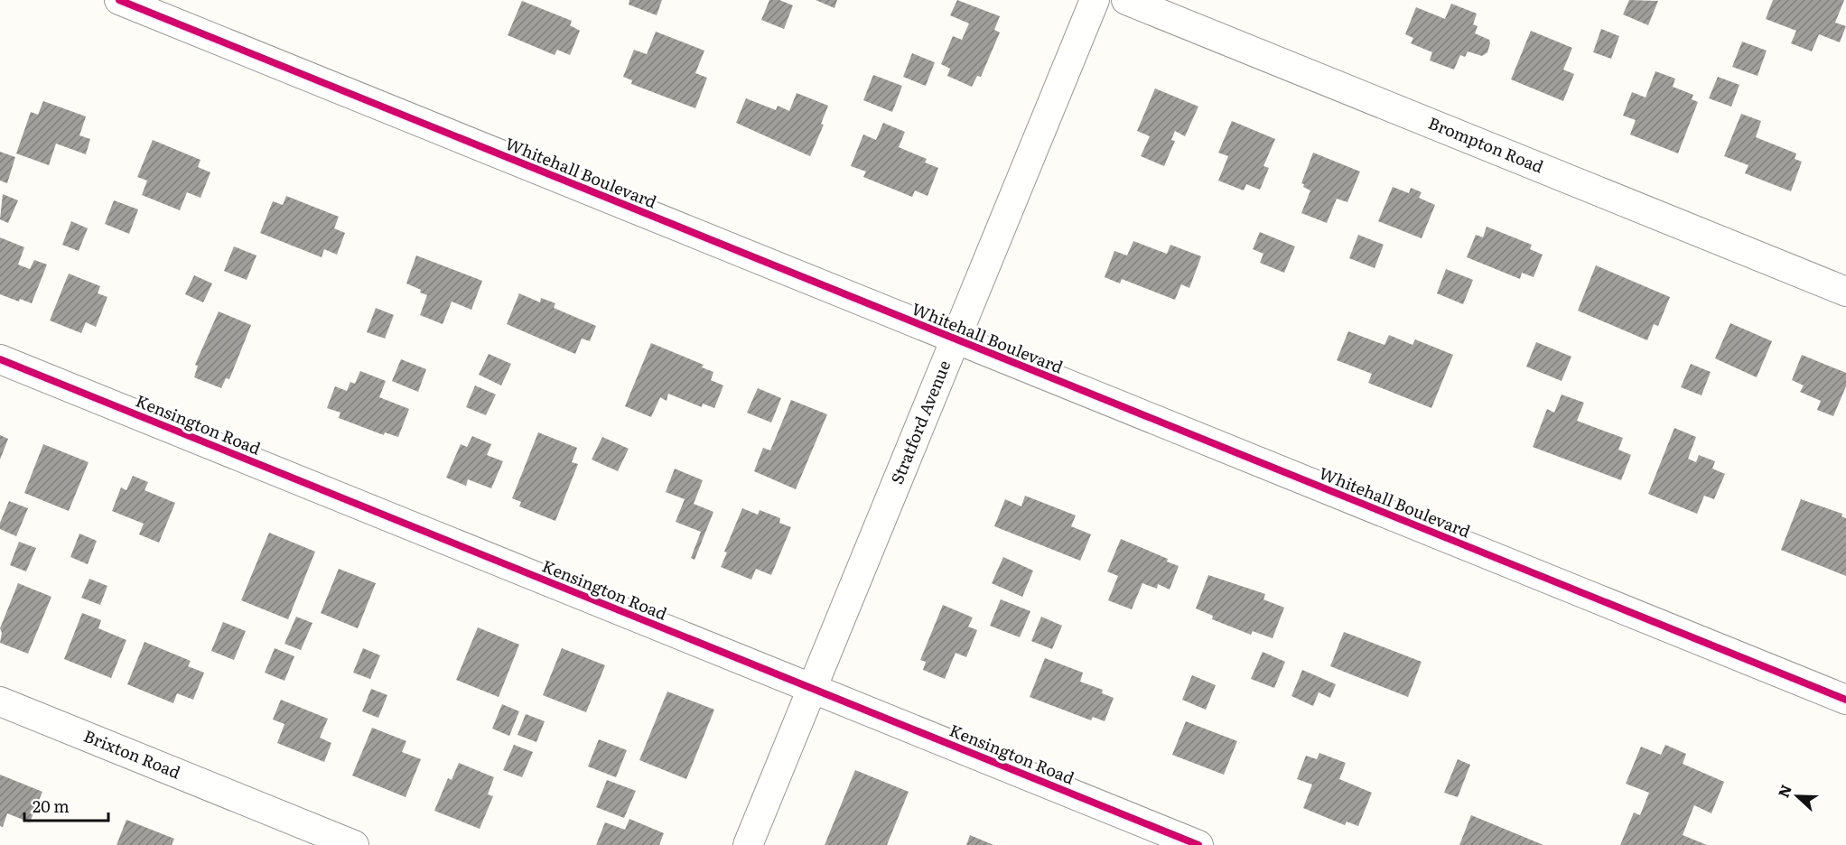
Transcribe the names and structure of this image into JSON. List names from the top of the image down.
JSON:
{
  "streets": {
    "street": [
      "Brompton Road",
      "Whitehall Boulevard",
      "Stratford Avenue",
      "Kensington Road",
      "Brixton Road"
    ]
  },
  "crossings": [
    ["Whitehall Boulevard", "Stratford Avenue"],
    ["Stratford Avenue", "Kensington Road"]
  ],
  "scale_bar": "20 m",
  "north": "left"
}
